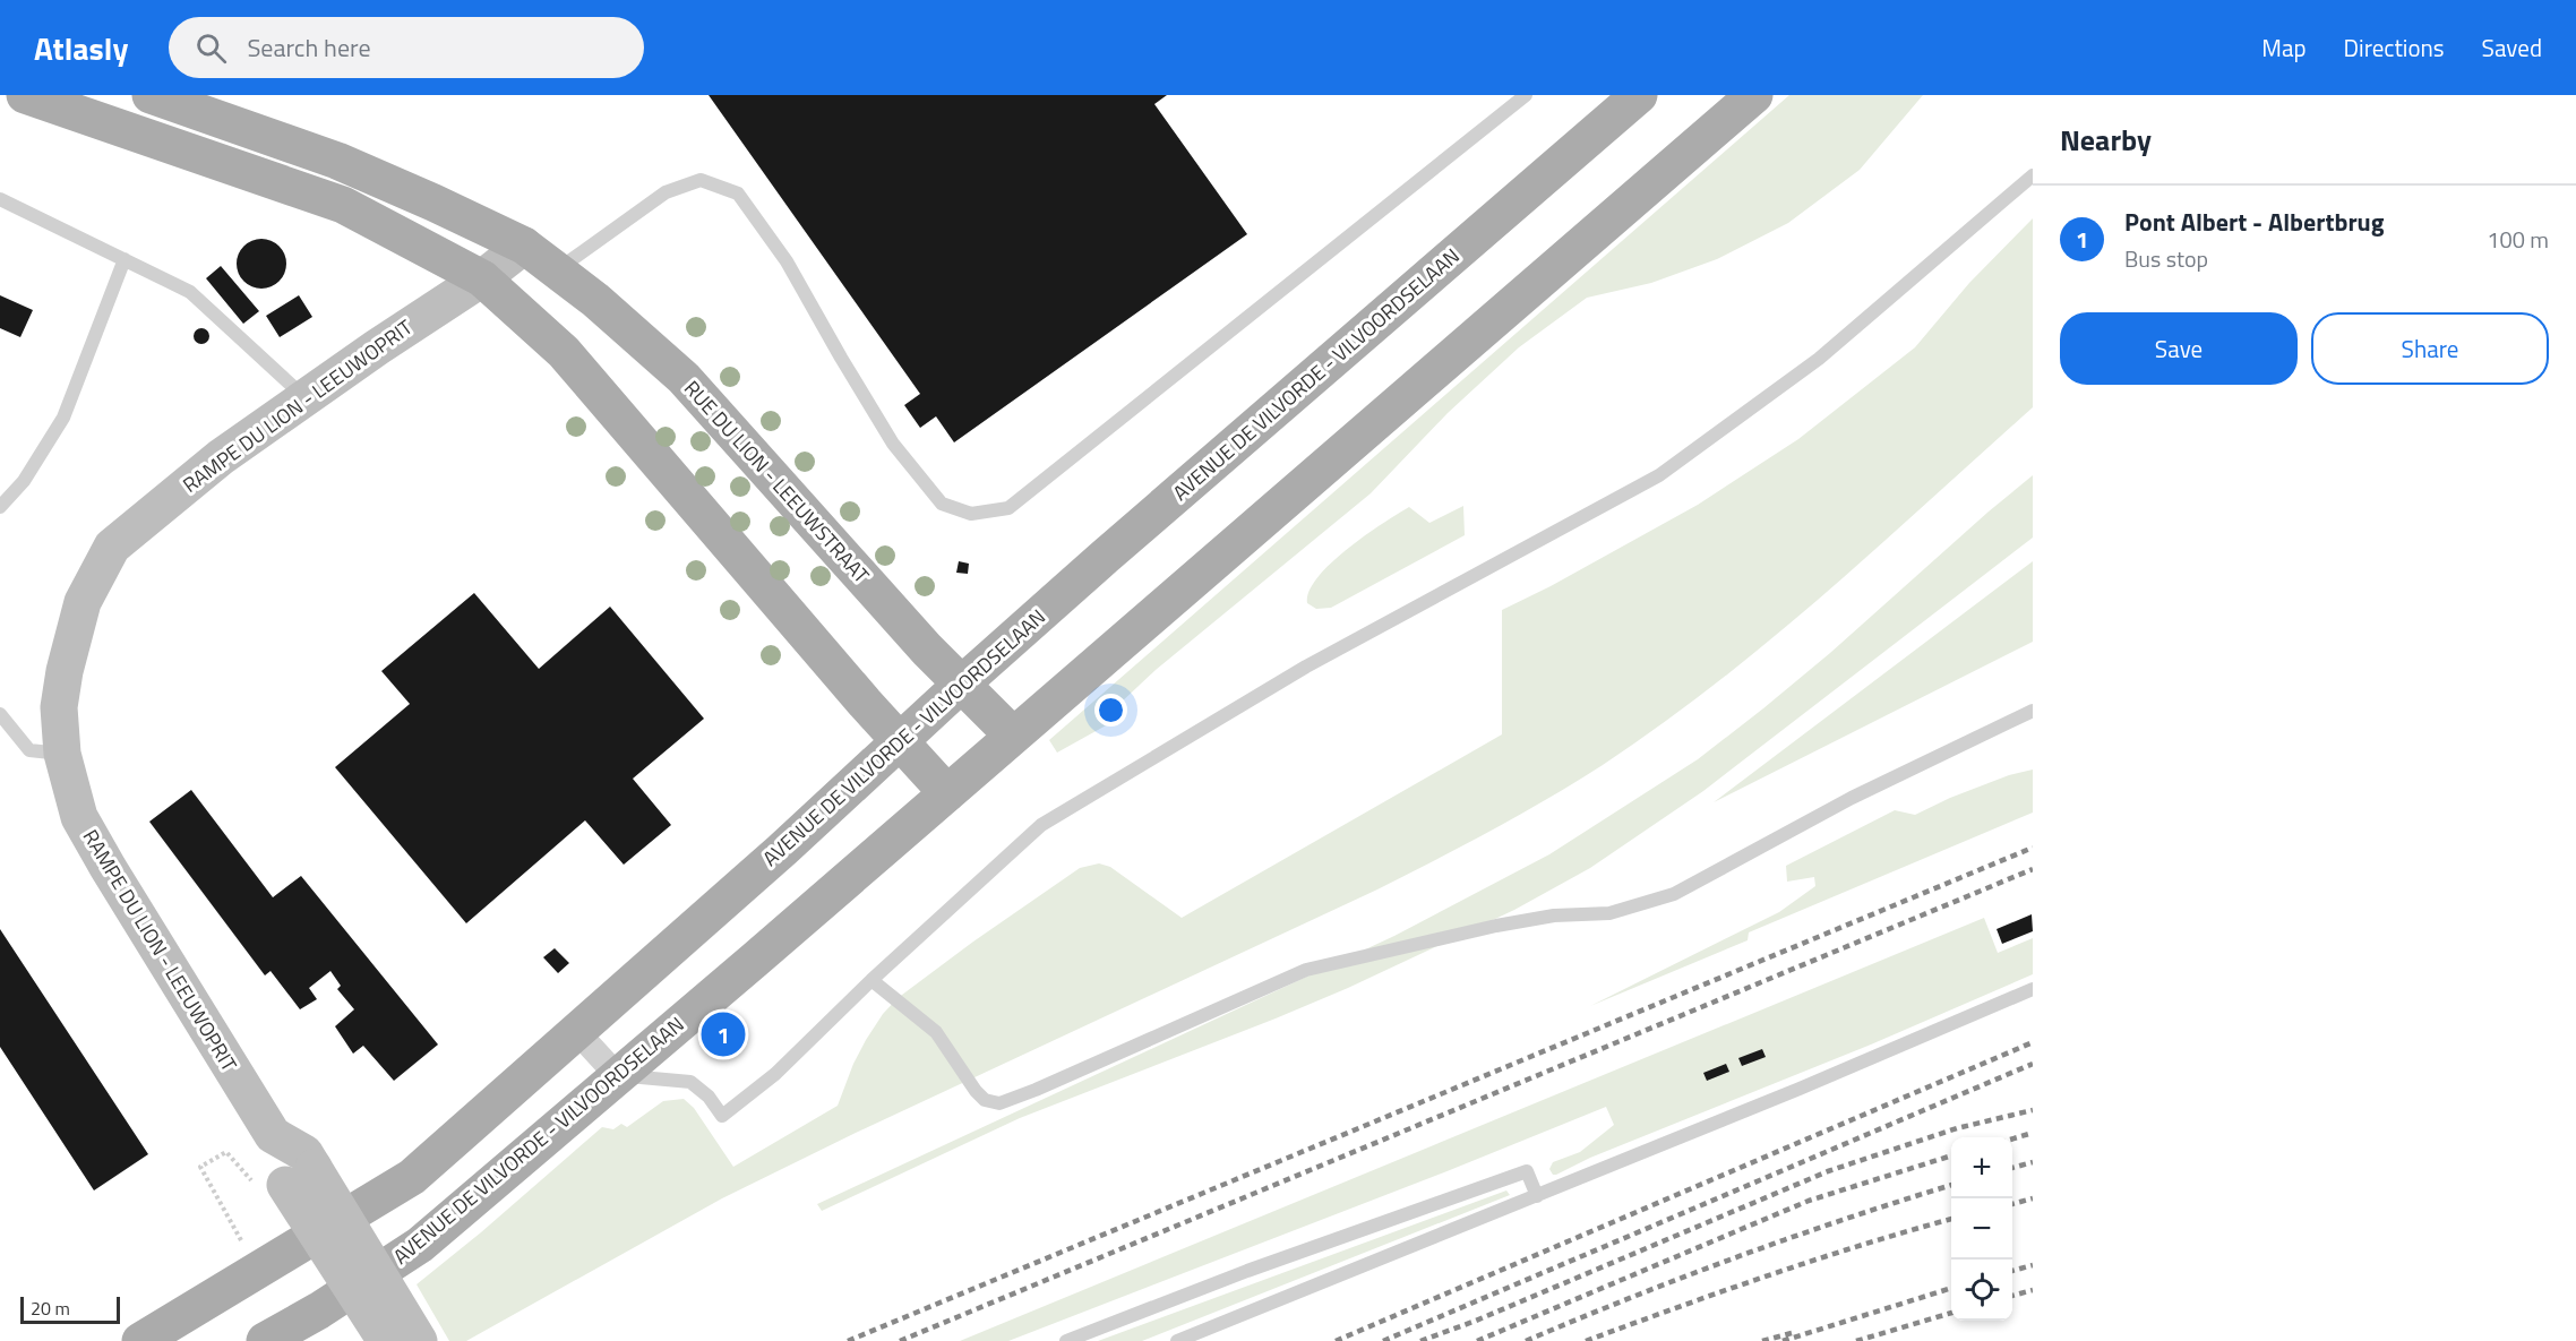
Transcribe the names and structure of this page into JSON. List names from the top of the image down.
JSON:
{
  "streets": {
    "main road": ["AVENUE DE VILVORDE - VILVOORDSELAAN", "RAMPE DU LION - LEEUWOPRIT", "RUE DU LION - LEEUWSTRAAT"]
  },
  "crossings": [
    ["AVENUE DE VILVORDE - VILVOORDSELAAN", "RUE DU LION - LEEUWSTRAAT"],
    ["RAMPE DU LION - LEEUWOPRIT", "RUE DU LION - LEEUWSTRAAT"]
  ],
  "scale_bar": "20 m",
  "page": {
    "header": "Atlasly",
    "search": "Search here",
    "nav": ["Map", "Directions", "Saved"],
    "heading": "Nearby",
    "list": [
      {
        "mark": "1",
        "name": "Pont Albert - Albertbrug",
        "note": "Bus stop",
        "value": "100 m"
      }
    ],
    "buttons": ["Save", "Share"],
    "pins": "1",
    "map_buttons": ["+", "−"],
    "scale": "20 m"
  }
}
